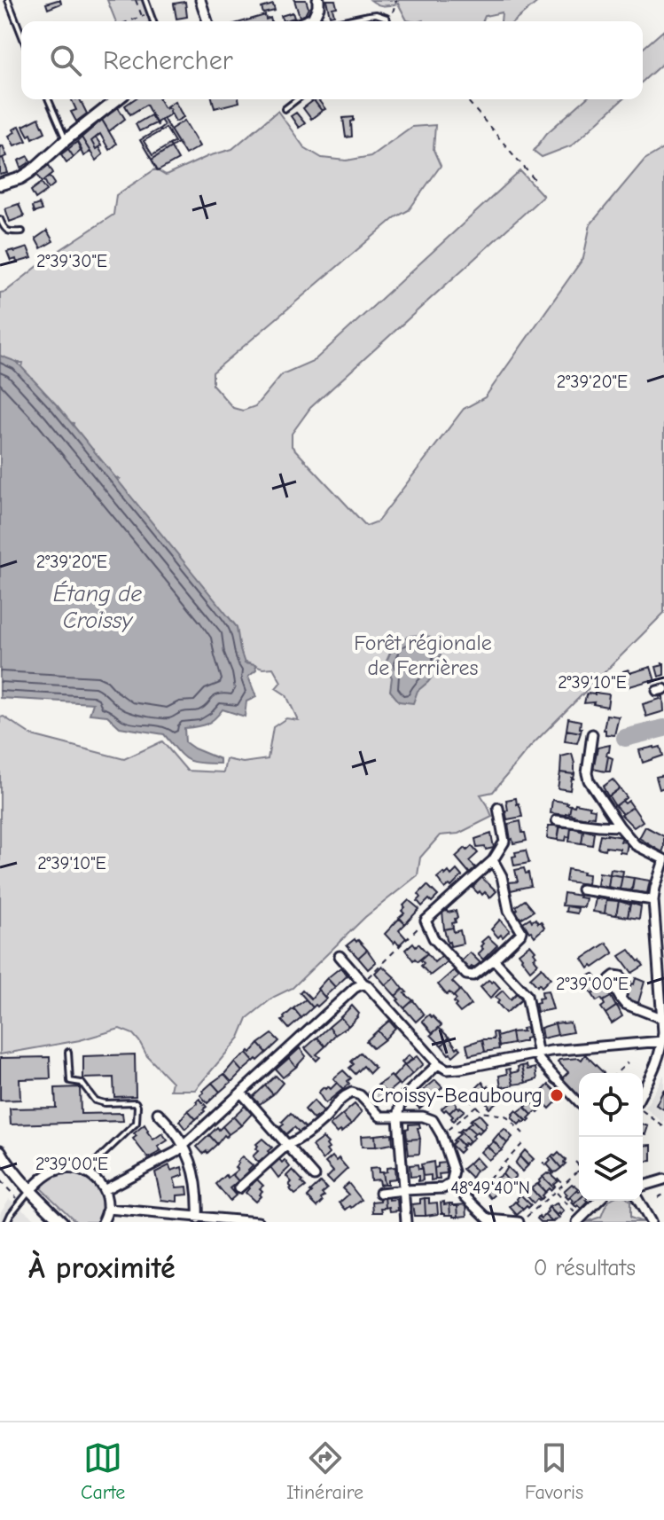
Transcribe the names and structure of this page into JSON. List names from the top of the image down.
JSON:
{
  "water": ["Étang de Croissy"],
  "parks": ["Forêt régionale de Ferrières"],
  "places": ["Croissy-Beaubourg"],
  "page": {
    "search": "Rechercher",
    "heading": ["À proximité", "0 résultats"],
    "nav": ["Carte", "Itinéraire", "Favoris"]
  },
  "coordinates": [
    "2°39'30\"E",
    "2°39'20\"E",
    "2°39'10\"E",
    "2°39'00\"E",
    "48°49'40\"N"
  ]
}
